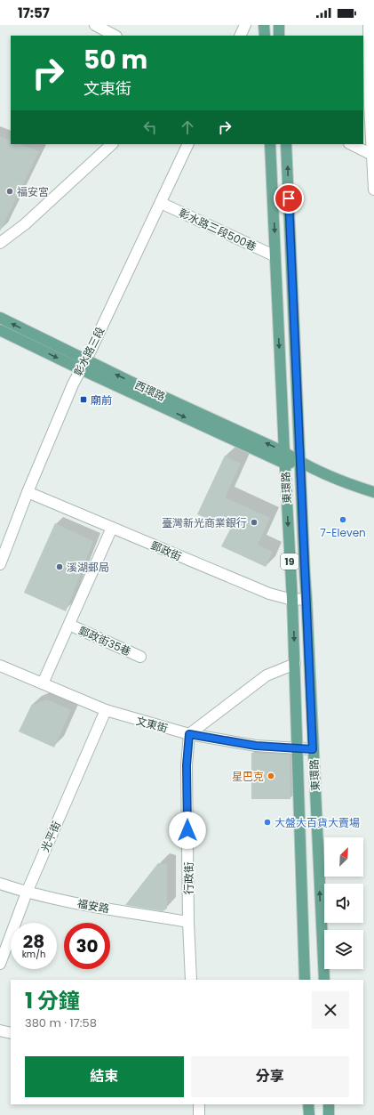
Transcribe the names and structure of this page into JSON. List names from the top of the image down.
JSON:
{
  "streets": {
    "main road": ["西環路", "東環路", "19"],
    "street": [
      "彰水路三段500巷",
      "彰水路三段",
      "郵政街",
      "郵政街35巷",
      "文東街",
      "光平街",
      "行政街",
      "福安路"
    ]
  },
  "crossings": [
    ["彰水路三段500巷", "彰水路三段"],
    ["彰水路三段500巷", "東環路"],
    ["彰水路三段", "西環路"],
    ["彰水路三段", "郵政街"],
    ["西環路", "東環路"],
    ["東環路", "郵政街"],
    ["東環路", "文東街"],
    ["郵政街", "郵政街35巷"],
    ["郵政街35巷", "文東街"],
    ["文東街", "光平街"],
    ["文東街", "行政街"],
    ["光平街", "福安路"],
    ["行政街", "福安路"]
  ],
  "places": {
    "other": [
      "福安宮",
      "7-Eleven",
      "臺灣新光商業銀行",
      "溪湖郵局",
      "星巴克",
      "大盤大百貨大賣場"
    ],
    "transit": ["廟前"]
  },
  "north": "top right",
  "page": {
    "status": "17:57",
    "turn": ["50 m", "文東街"],
    "speed": "28 km/h",
    "limit": "30",
    "heading": ["1 分鐘", "380 m · 17:58"],
    "buttons": ["結束", "分享"]
  }
}
